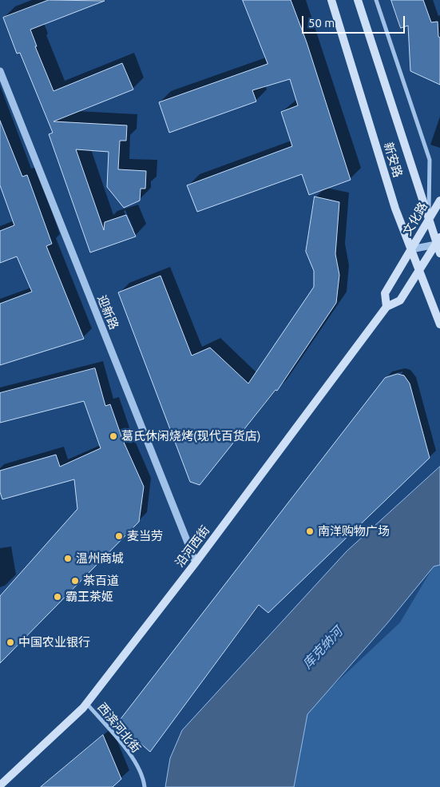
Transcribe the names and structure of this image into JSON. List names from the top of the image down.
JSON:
{
  "streets": {
    "main road": ["新安路", "文化路", "沿河西街"],
    "street": ["迎新路", "西滨河北街"]
  },
  "crossings": [
    ["新安路", "文化路"],
    ["新安路", "沿河西街"],
    ["迎新路", "沿河西街"],
    ["沿河西街", "西滨河北街"]
  ],
  "water": ["库克纳河"],
  "places": [
    "葛氏休闲烧烤(现代百货店)",
    "南洋购物广场",
    "麦当劳",
    "温州商城",
    "茶百道",
    "霸王茶姬",
    "中国农业银行"
  ],
  "scale_bar": "50 m"
}
